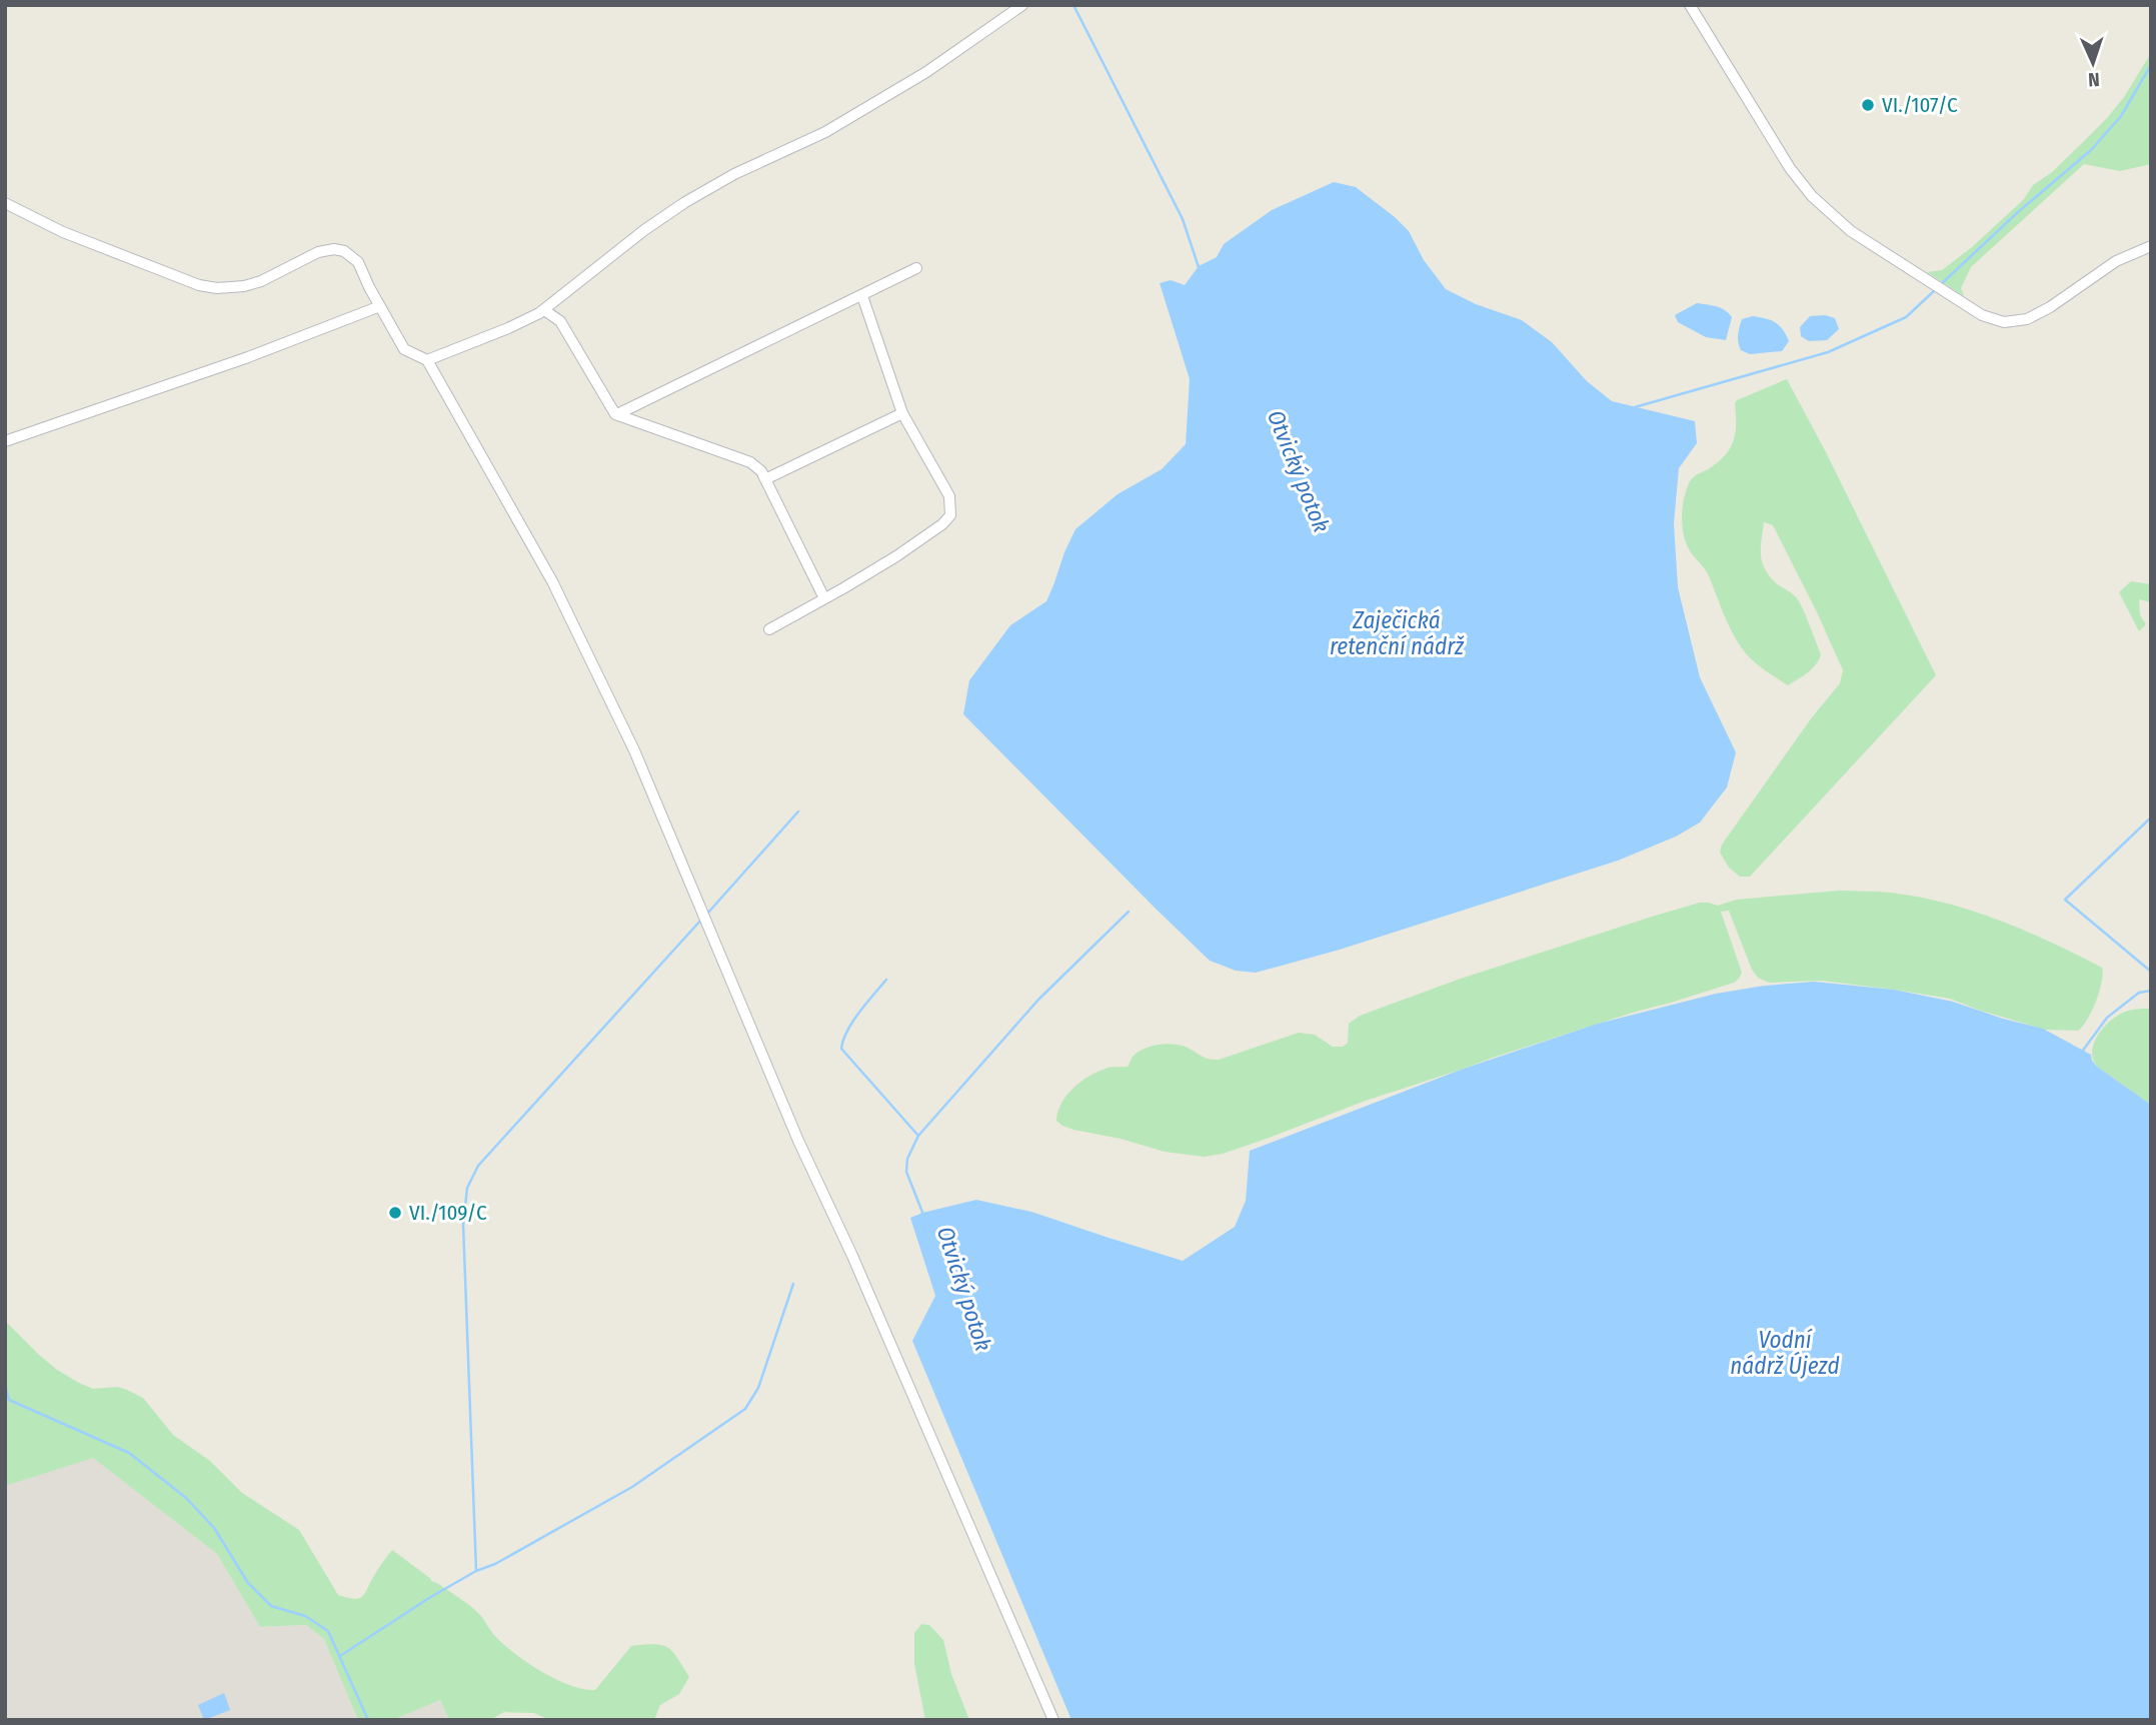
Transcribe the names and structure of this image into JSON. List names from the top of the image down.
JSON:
{
  "water": ["Otvický potok", "Zaječická retenční nádrž", "Vodní nádrž Újezd"],
  "places": ["VI./107/C", "VI./109/C"],
  "north": "bottom"
}
